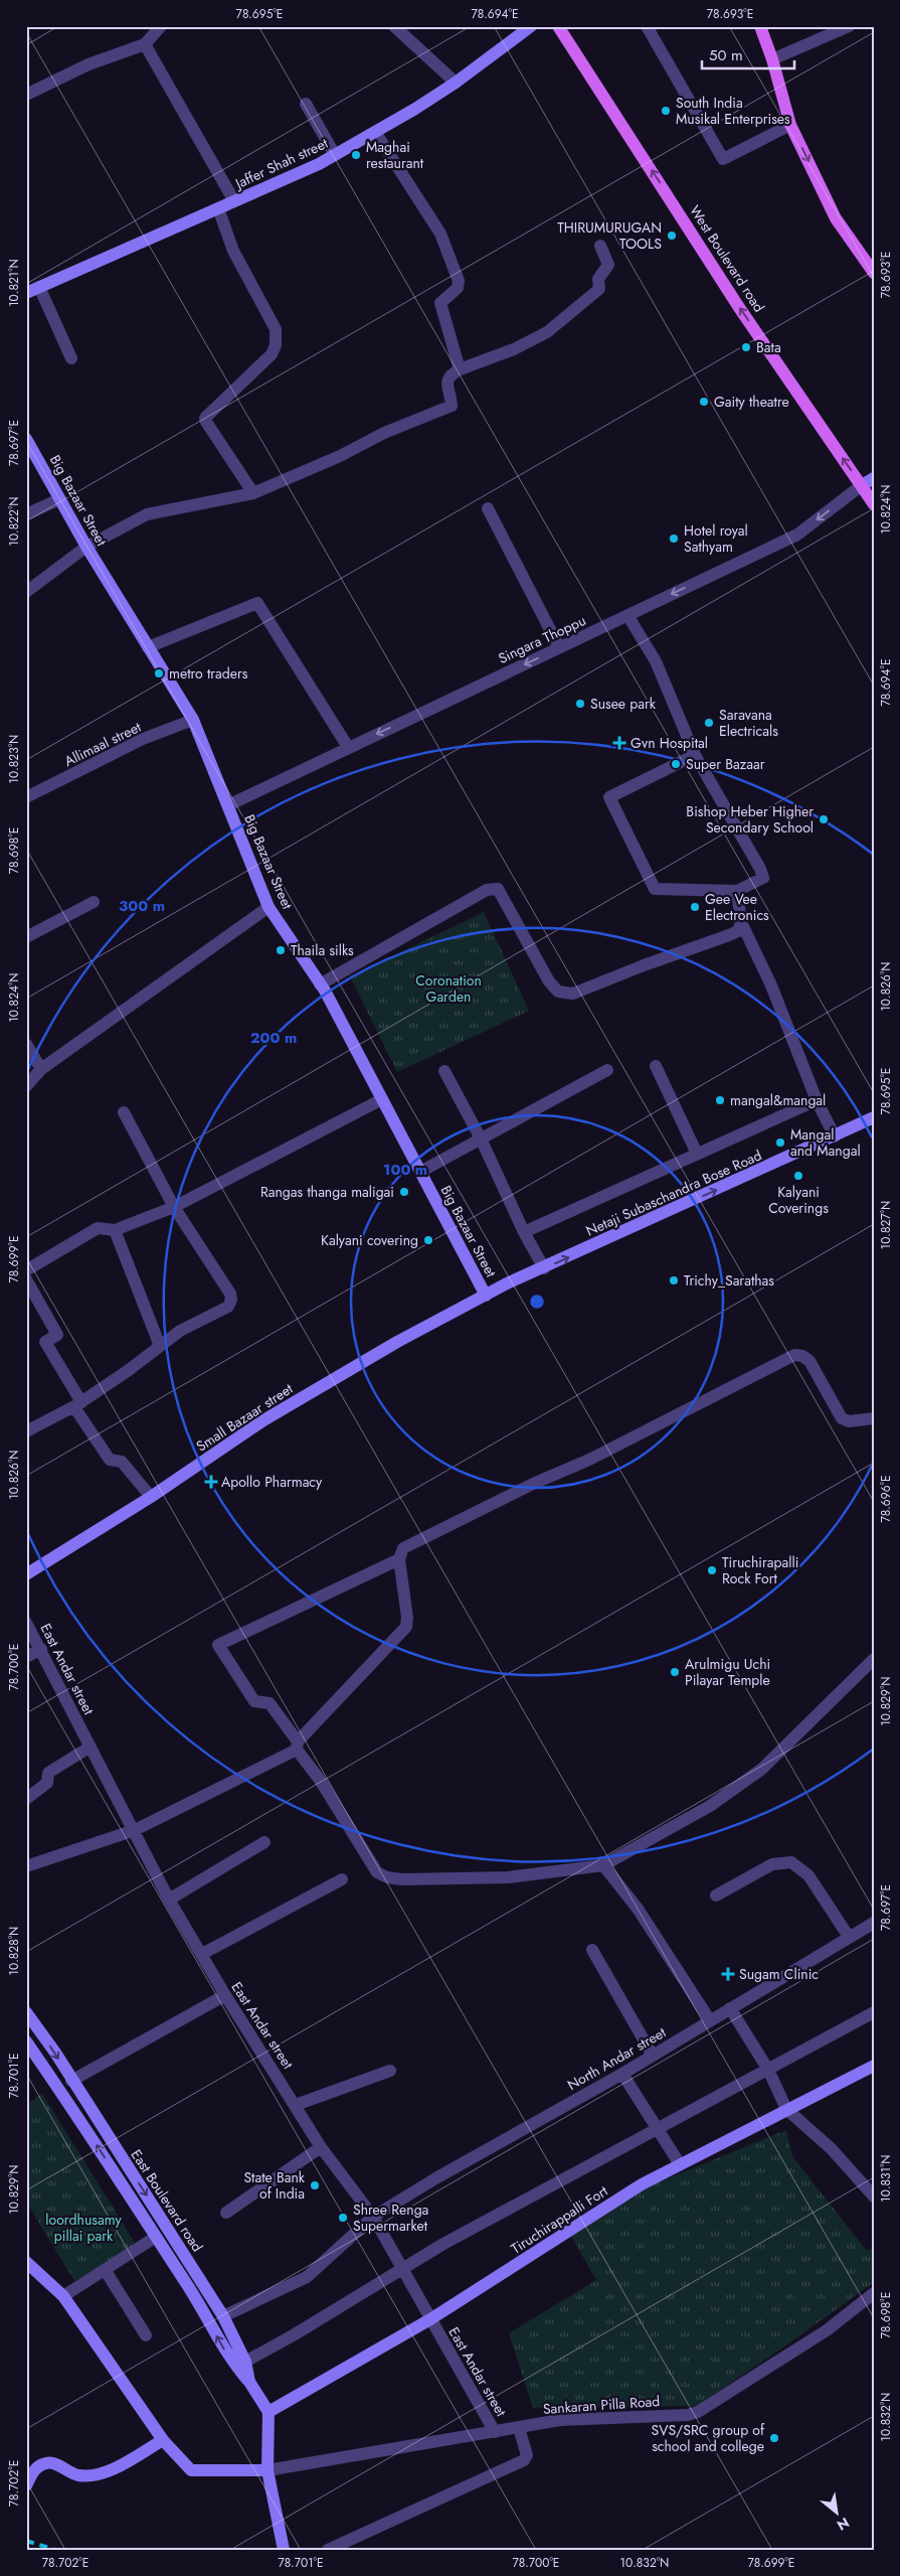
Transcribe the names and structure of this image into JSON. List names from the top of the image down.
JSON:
{
  "streets": {
    "main road": ["West Boulevard road"],
    "street": [
      "Jaffer Shah street",
      "Big Bazaar Street",
      "Singara Thoppu",
      "Allimaal street",
      "Netaji Subaschandra Bose Road",
      "Small Bazaar street",
      "East Andar street",
      "North Andar street",
      "East Boulevard road",
      "Tiruchirappalli Fort",
      "Sankaran Pilla Road"
    ]
  },
  "crossings": [
    ["West Boulevard road", "Singara Thoppu"],
    ["Big Bazaar Street", "Singara Thoppu"],
    ["Big Bazaar Street", "Allimaal street"],
    ["Big Bazaar Street", "Netaji Subaschandra Bose Road"],
    ["Big Bazaar Street", "Small Bazaar street"],
    ["Netaji Subaschandra Bose Road", "Small Bazaar street"],
    ["East Andar street", "North Andar street"],
    ["East Andar street", "Tiruchirappalli Fort"],
    ["East Andar street", "Sankaran Pilla Road"],
    ["North Andar street", "East Boulevard road"],
    ["East Boulevard road", "Tiruchirappalli Fort"]
  ],
  "one_way": ["West Boulevard road", "Singara Thoppu"],
  "parks": ["Coronation Garden", "loordhusamy pillai park"],
  "places": {
    "other": [
      "South India Musikal Enterprises",
      "Maghai restaurant",
      "THIRUMURUGAN TOOLS",
      "Bata",
      "Gaity theatre",
      "Hotel royal Sathyam",
      "metro traders",
      "Susee park",
      "Saravana Electricals",
      "Super Bazaar",
      "Bishop Heber Higher Secondary School",
      "Gee Vee Electronics",
      "Thaila silks",
      "mangal&mangal",
      "Mangal and Mangal",
      "Kalyani Coverings",
      "Rangas thanga maligai",
      "Kalyani covering",
      "Trichy_Sarathas",
      "Tiruchirapalli Rock Fort",
      "Arulmigu Uchi Pilayar Temple",
      "State Bank of India",
      "Shree Renga Supermarket",
      "SVS/SRC group of school and college"
    ],
    "health": ["Gvn Hospital", "Apollo Pharmacy", "Sugam Clinic"]
  },
  "scale_bar": "50 m",
  "north": "bottom right",
  "coordinates": [
    "78.695°E",
    "78.694°E",
    "78.693°E",
    "10.821°N",
    "78.697°E",
    "10.824°N",
    "10.822°N",
    "10.823°N",
    "78.698°E",
    "10.826°N",
    "10.827°N",
    "78.699°E",
    "78.696°E",
    "78.700°E",
    "10.829°N",
    "10.828°N",
    "78.701°E",
    "10.831°N",
    "10.832°N",
    "78.702°E"
  ],
  "rings": ["300 m", "200 m", "100 m"]
}
